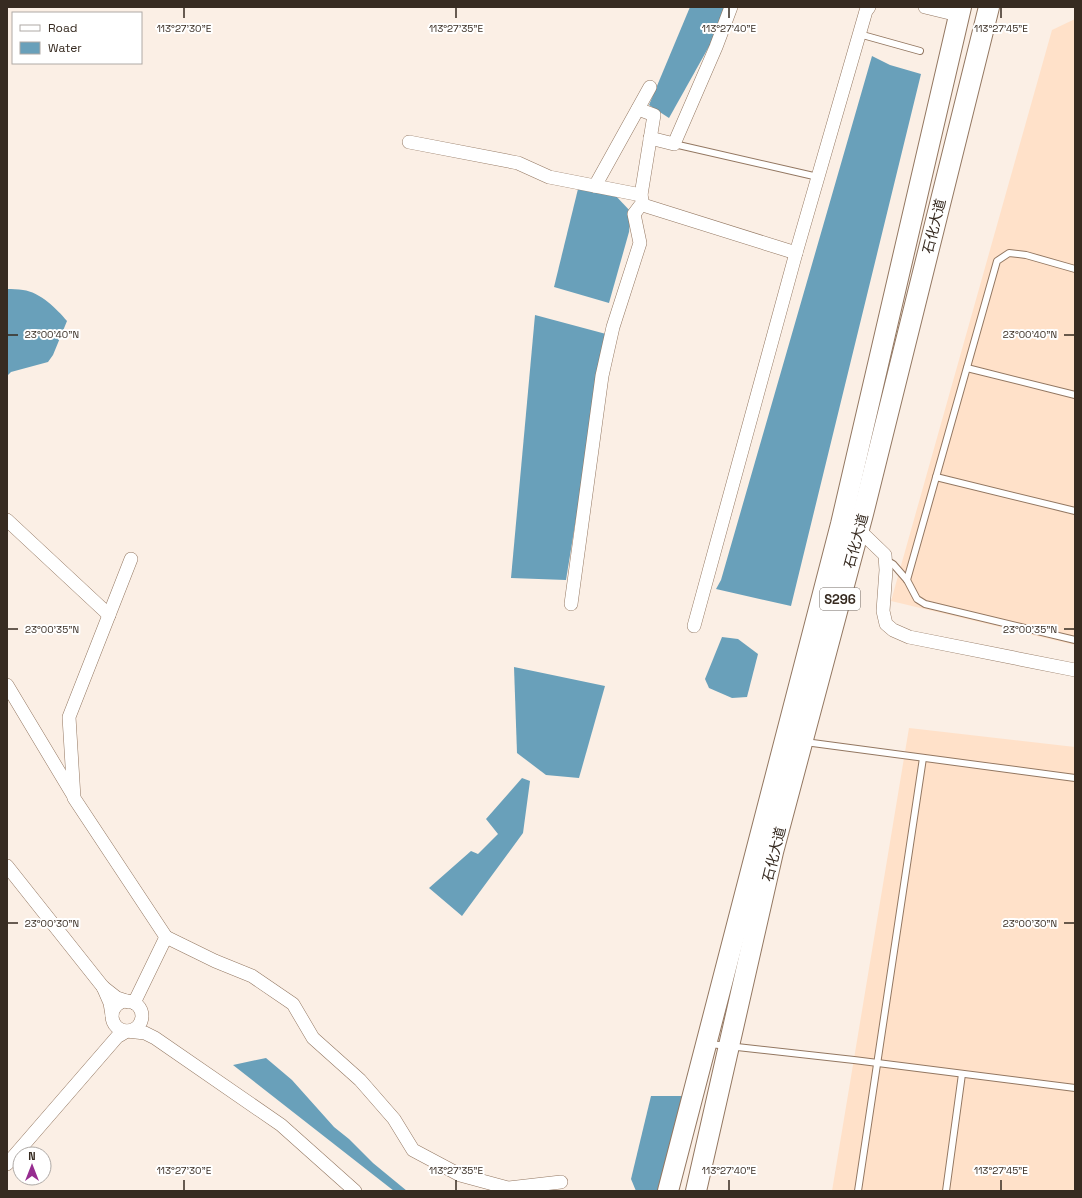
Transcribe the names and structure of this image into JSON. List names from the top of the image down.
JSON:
{
  "streets": {
    "main road": ["石化大道", "S296"]
  },
  "legend": ["Road", "Water"],
  "north": "top",
  "coordinates": [
    "113°27'30\"E",
    "113°27'35\"E",
    "113°27'40\"E",
    "113°27'45\"E",
    "23°00'40\"N",
    "23°00'35\"N",
    "23°00'30\"N"
  ]
}
